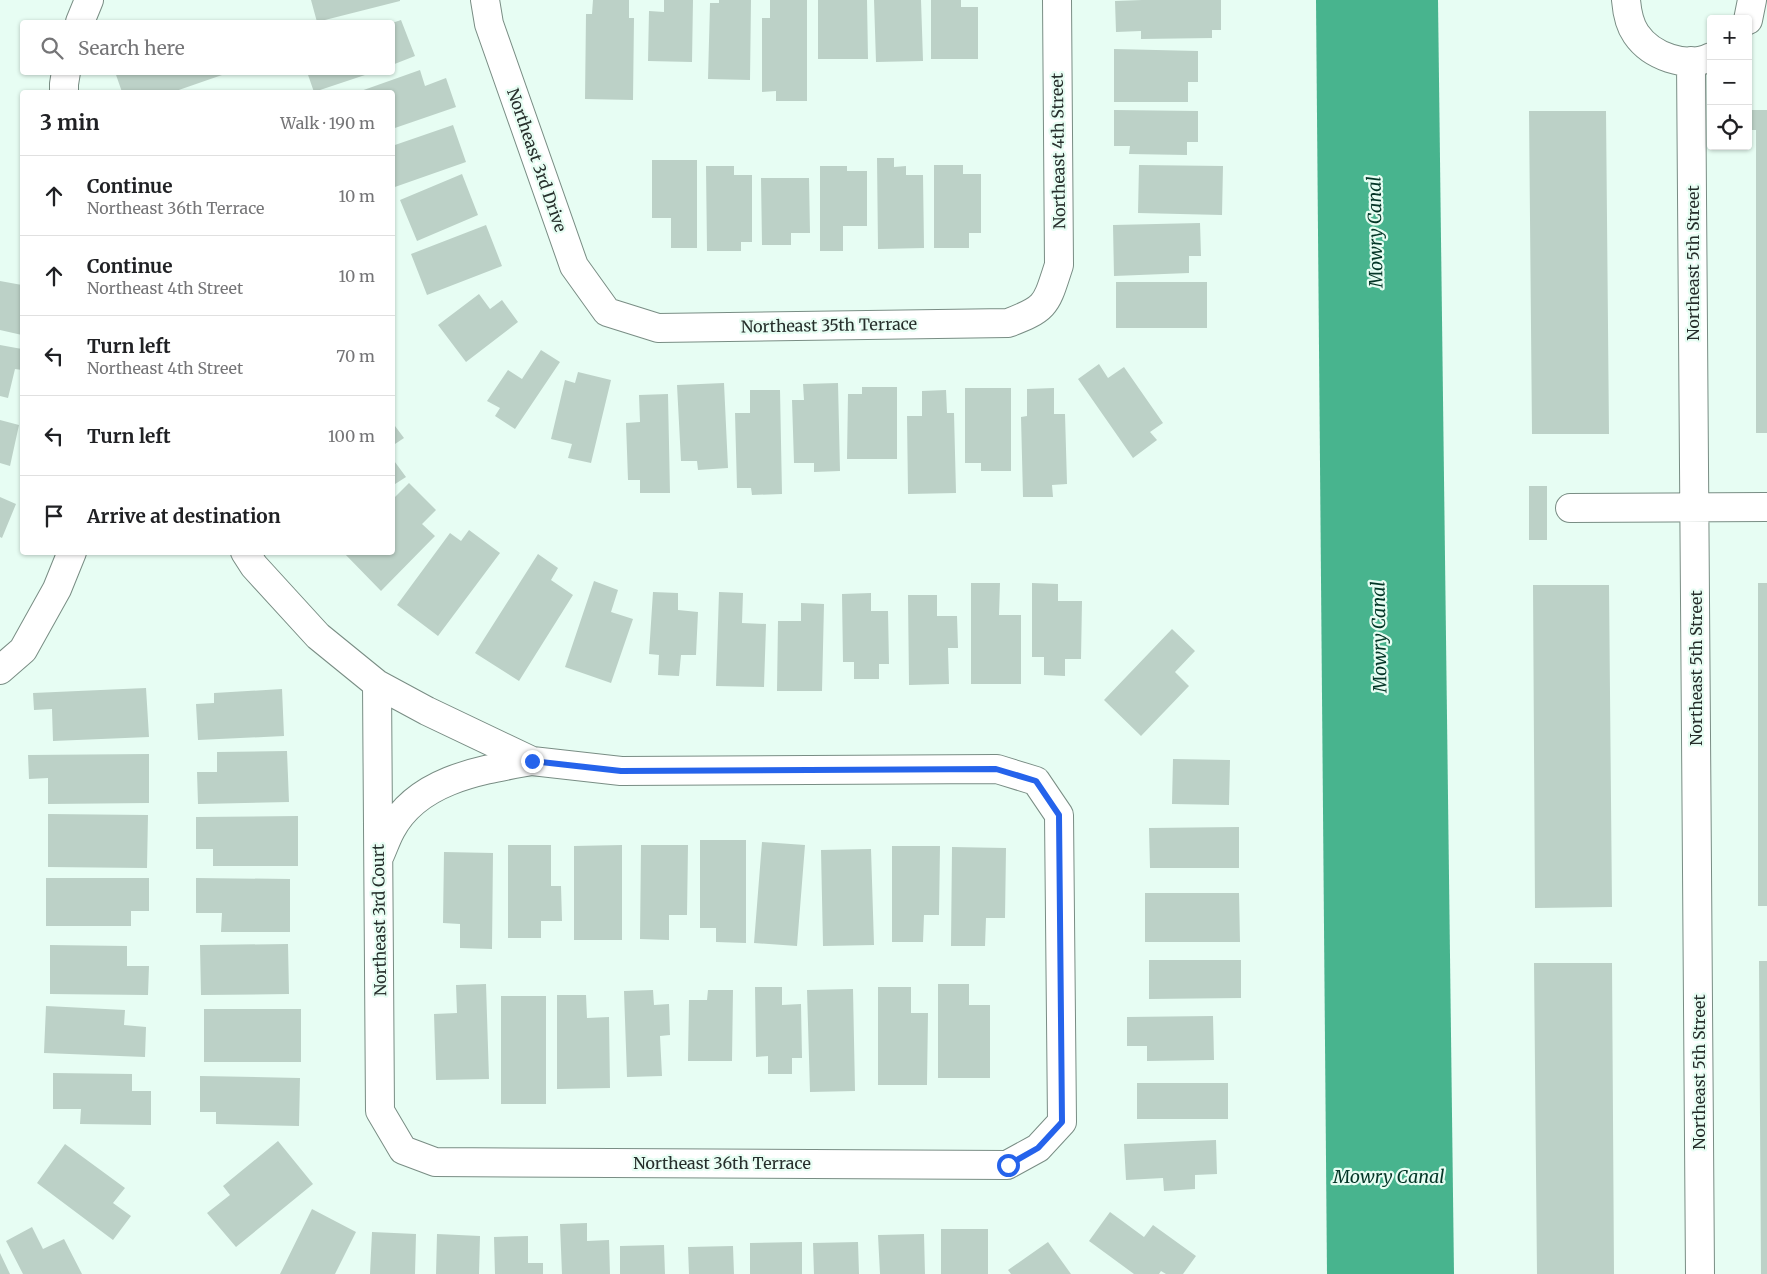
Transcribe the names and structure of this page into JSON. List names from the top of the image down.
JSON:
{
  "streets": {
    "street": [
      "Northeast 4th Street",
      "Northeast 3rd Drive",
      "Northeast 5th Street",
      "Northeast 35th Terrace",
      "Northeast 3rd Court",
      "Northeast 36th Terrace"
    ]
  },
  "crossings": [
    ["Northeast 4th Street", "Northeast 35th Terrace"],
    ["Northeast 3rd Drive", "Northeast 35th Terrace"],
    ["Northeast 3rd Court", "Northeast 36th Terrace"]
  ],
  "water": ["Mowry Canal"],
  "page": {
    "map_buttons": ["+", "−"],
    "search": "Search here",
    "heading": ["3 min", "Walk · 190 m"],
    "list": [
      ["Continue", "Northeast 36th Terrace", "10 m"],
      ["Continue", "Northeast 4th Street", "10 m"],
      ["Turn left", "Northeast 4th Street", "70 m"],
      ["Turn left", "100 m"],
      "Arrive at destination"
    ]
  }
}
